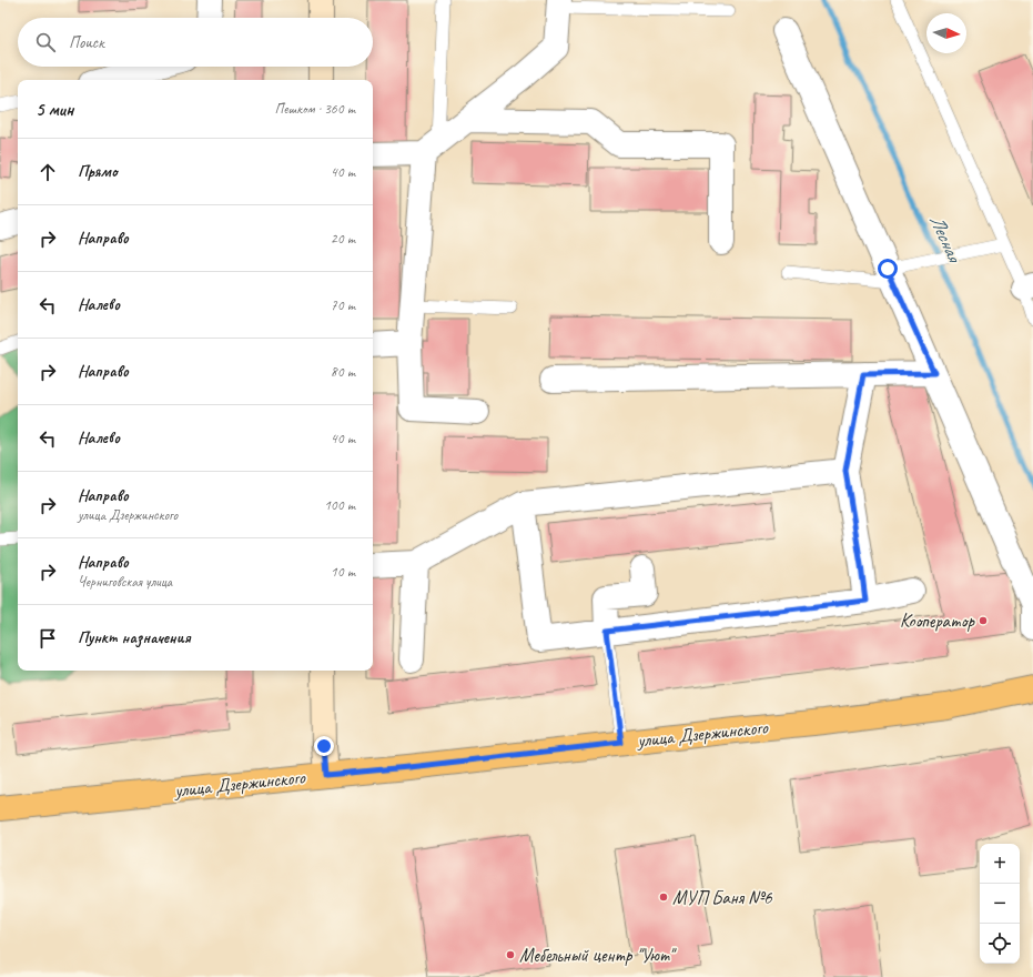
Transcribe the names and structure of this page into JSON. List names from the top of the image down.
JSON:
{
  "streets": {
    "main road": ["улица Дзержинского"]
  },
  "water": ["Лесная"],
  "places": ["Кооператор", "МУП Баня №6", "Мебельный центр \"Уют\""],
  "north": "right",
  "page": {
    "search": "Поиск",
    "heading": ["5 мин", "Пешком · 360 m"],
    "list": [
      ["Прямо", "40 m"],
      ["Направо", "20 m"],
      ["Налево", "70 m"],
      ["Направо", "80 m"],
      ["Налево", "40 m"],
      ["Направо", "улица Дзержинского", "100 m"],
      ["Направо", "Черниговская улица", "10 m"],
      "Пункт назначения"
    ],
    "map_buttons": ["+", "−"]
  }
}
